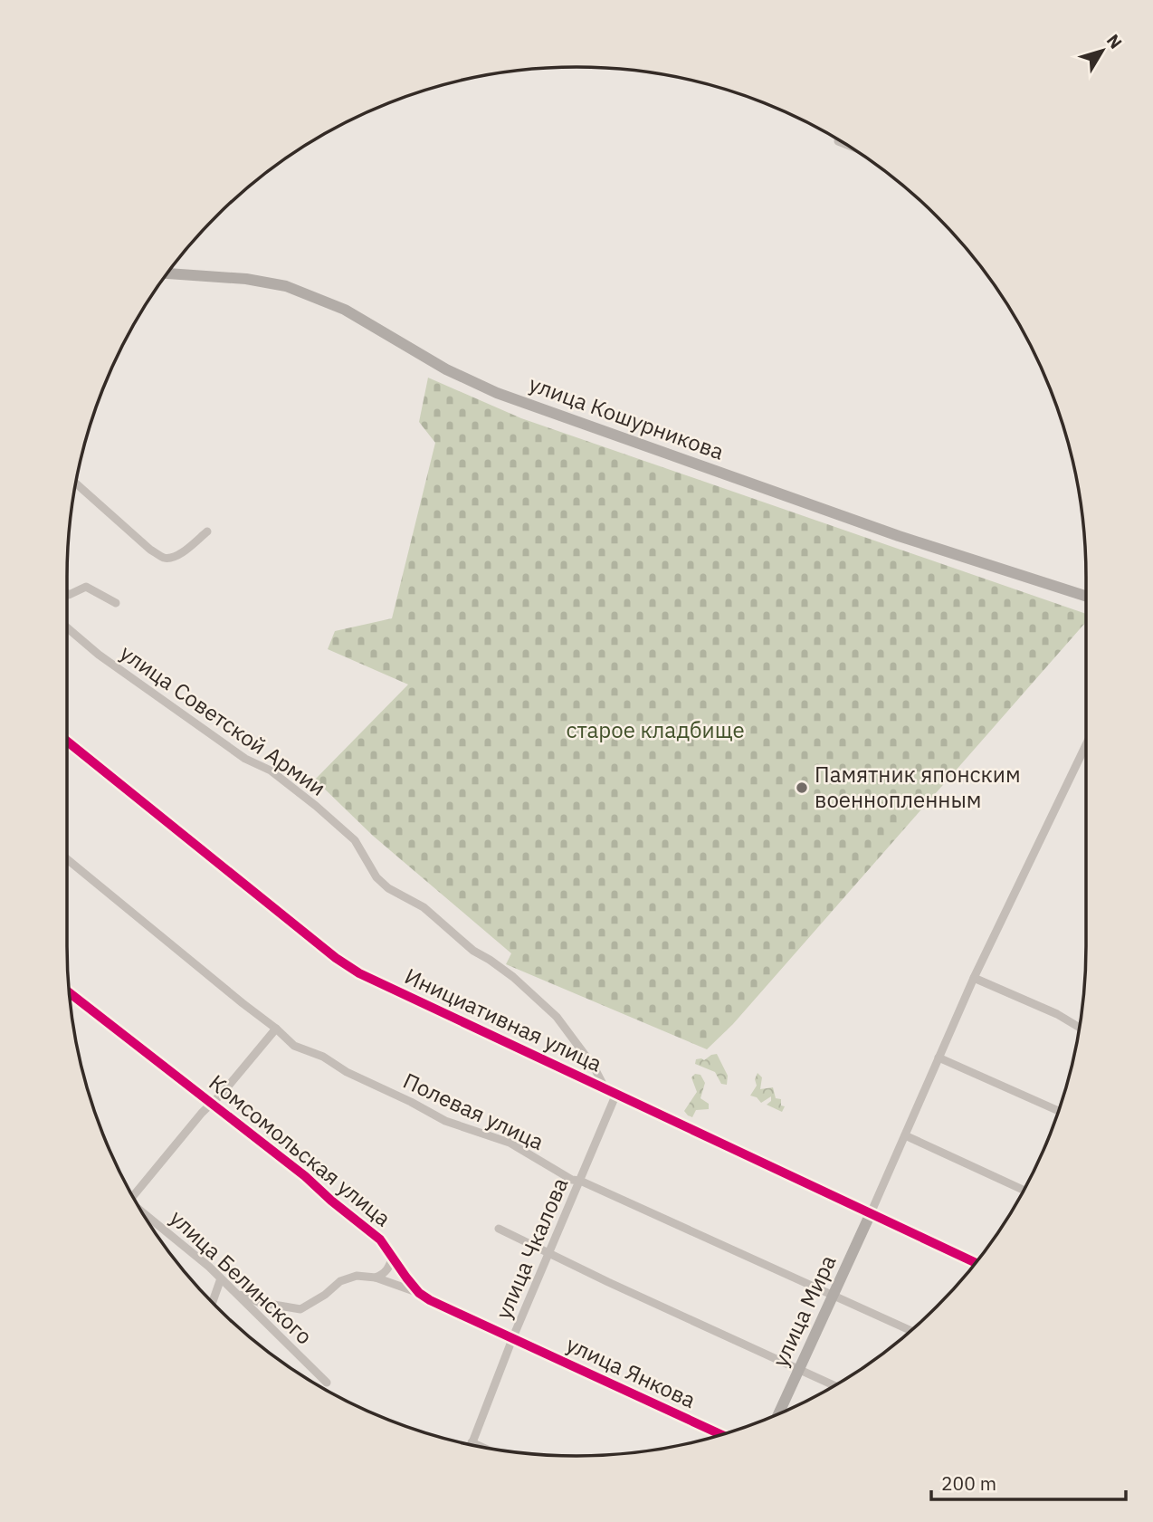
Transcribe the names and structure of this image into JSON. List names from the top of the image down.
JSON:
{
  "streets": {
    "main road": ["улица Кошурникова", "улица Мира"],
    "street": [
      "улица Советской Армии",
      "Инициативная улица",
      "Полевая улица",
      "Комсомольская улица",
      "улица Чкалова",
      "улица Белинского",
      "улица Янкова"
    ]
  },
  "crossings": [
    ["улица Советской Армии", "Инициативная улица"],
    ["Инициативная улица", "улица Чкалова"],
    ["Инициативная улица", "улица Мира"],
    ["Полевая улица", "Комсомольская улица"],
    ["Полевая улица", "улица Чкалова"],
    ["Полевая улица", "улица Мира"],
    ["Комсомольская улица", "улица Чкалова"],
    ["Комсомольская улица", "улица Янкова"],
    ["улица Чкалова", "улица Янкова"]
  ],
  "parks": ["старое кладбище"],
  "places": ["Памятник японским военнопленным"],
  "scale_bar": "200 m",
  "north": "top right"
}
